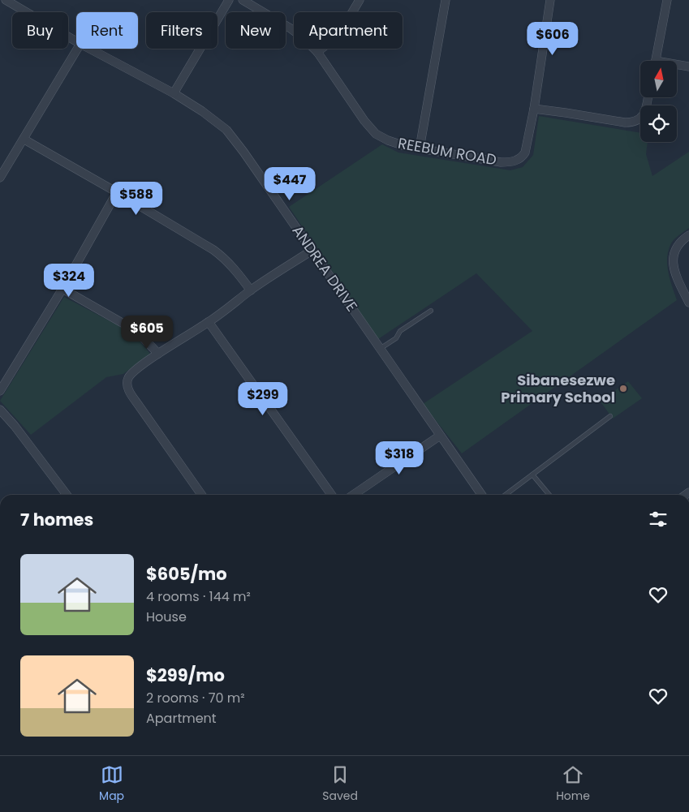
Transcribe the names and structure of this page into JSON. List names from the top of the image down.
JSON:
{
  "streets": {
    "street": ["REEBUM ROAD", "ANDREA DRIVE"]
  },
  "places": ["Sibanesezwe Primary School"],
  "north": "top",
  "page": {
    "chip": [
      "Buy",
      "Rent",
      "Filters",
      "New",
      "Apartment"
    ],
    "price": [
      "$606",
      "$447",
      "$588",
      "$324",
      "$605",
      "$299",
      "$318"
    ],
    "heading": "7 homes",
    "list": [
      {
        "name": "$605/mo",
        "note": "4 rooms · 144 m² · House"
      },
      {
        "name": "$299/mo",
        "note": "2 rooms · 70 m² · Apartment"
      }
    ],
    "tabs": ["Map", "Saved", "Home"]
  }
}
